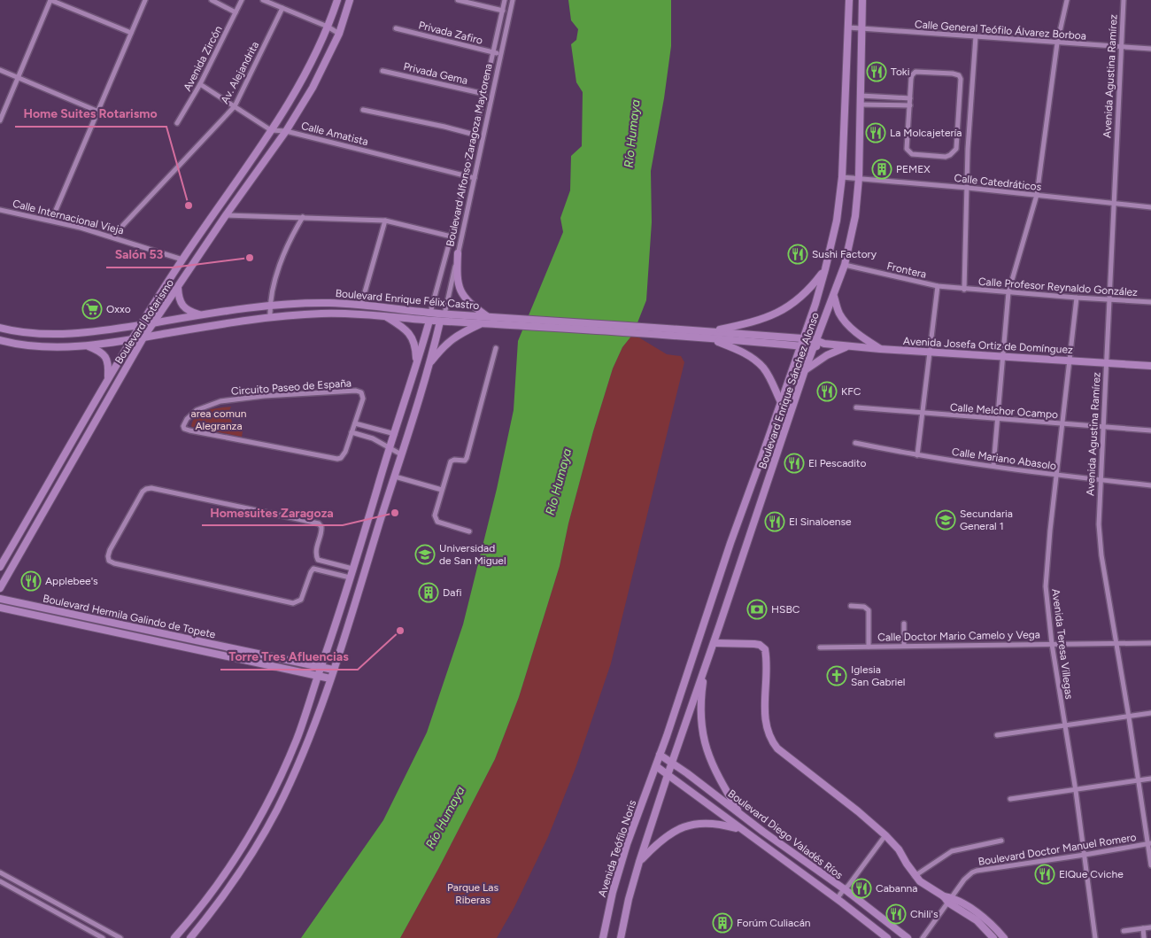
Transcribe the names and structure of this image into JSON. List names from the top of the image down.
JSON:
{
  "streets": {
    "main road": [
      "Boulevard Enrique Félix Castro",
      "Boulevard Rotarismo",
      "Avenida Josefa Ortiz de Domínguez",
      "Boulevard Enrique Sánchez Alonso",
      "Boulevard Hermila Galindo de Topete",
      "Boulevard Diego Valadés Ríos",
      "Avenida Teófilo Noris"
    ],
    "street": [
      "Calle General Teófilo Álvarez Borboa",
      "Privada Zafiro",
      "Avenida Zircón",
      "Av. Alejandrita",
      "Privada Gema",
      "Avenida Agustina Ramírez",
      "Calle Amatista",
      "Boulevard Alfonso Zaragoza Maytorena",
      "Calle Catedráticos",
      "Calle Internacional Vieja",
      "Frontera",
      "Calle Profesor Reynaldo González",
      "Circuito Paseo de España",
      "Calle Melchor Ocampo",
      "Calle Mariano Abasolo",
      "Calle Doctor Mario Camelo y Vega",
      "Avenida Teresa Villegas",
      "Boulevard Doctor Manuel Romero"
    ]
  },
  "crossings": [
    ["Calle General Teófilo Álvarez Borboa", "Avenida Agustina Ramírez"],
    ["Calle General Teófilo Álvarez Borboa", "Boulevard Enrique Sánchez Alonso"],
    ["Privada Zafiro", "Boulevard Alfonso Zaragoza Maytorena"],
    ["Avenida Zircón", "Calle Amatista"],
    ["Av. Alejandrita", "Calle Amatista"],
    ["Av. Alejandrita", "Calle Internacional Vieja"],
    ["Privada Gema", "Boulevard Alfonso Zaragoza Maytorena"],
    ["Avenida Agustina Ramírez", "Calle Catedráticos"],
    ["Avenida Agustina Ramírez", "Calle Profesor Reynaldo González"],
    ["Avenida Agustina Ramírez", "Avenida Josefa Ortiz de Domínguez"],
    ["Avenida Agustina Ramírez", "Calle Melchor Ocampo"],
    ["Avenida Agustina Ramírez", "Calle Mariano Abasolo"],
    ["Avenida Agustina Ramírez", "Calle Doctor Mario Camelo y Vega"],
    ["Avenida Agustina Ramírez", "Boulevard Doctor Manuel Romero"],
    ["Calle Amatista", "Boulevard Alfonso Zaragoza Maytorena"],
    ["Calle Amatista", "Boulevard Rotarismo"],
    ["Boulevard Alfonso Zaragoza Maytorena", "Boulevard Enrique Félix Castro"],
    ["Calle Catedráticos", "Boulevard Enrique Sánchez Alonso"],
    ["Calle Internacional Vieja", "Boulevard Rotarismo"],
    ["Frontera", "Calle Profesor Reynaldo González"],
    ["Frontera", "Boulevard Enrique Sánchez Alonso"],
    ["Calle Profesor Reynaldo González", "Avenida Teresa Villegas"],
    ["Boulevard Enrique Félix Castro", "Boulevard Rotarismo"],
    ["Boulevard Enrique Félix Castro", "Avenida Josefa Ortiz de Domínguez"],
    ["Boulevard Enrique Félix Castro", "Boulevard Enrique Sánchez Alonso"],
    ["Avenida Josefa Ortiz de Domínguez", "Boulevard Enrique Sánchez Alonso"],
    ["Avenida Josefa Ortiz de Domínguez", "Avenida Teresa Villegas"],
    ["Boulevard Enrique Sánchez Alonso", "Boulevard Diego Valadés Ríos"],
    ["Calle Melchor Ocampo", "Avenida Teresa Villegas"],
    ["Calle Mariano Abasolo", "Avenida Teresa Villegas"],
    ["Calle Doctor Mario Camelo y Vega", "Avenida Teresa Villegas"],
    ["Avenida Teresa Villegas", "Boulevard Doctor Manuel Romero"],
    ["Boulevard Diego Valadés Ríos", "Avenida Teófilo Noris"]
  ],
  "water": ["Río Humaya"],
  "parks": ["area comun Alegranza", "Parque Las Riberas"],
  "places": {
    "restaurant": [
      "Toki",
      "La Molcajetería",
      "Sushi Factory",
      "KFC",
      "El Pescadito",
      "El Sinaloense",
      "Applebee's",
      "ElQue Cviche",
      "Cabanna",
      "Chili's"
    ],
    "building": ["PEMEX", "Dafi", "Forúm Culiacán"],
    "other": [
      "Home Suites Rotarismo",
      "Salón 53",
      "Homesuites Zaragoza",
      "Torre Tres Afluencias"
    ],
    "supermarket": ["Oxxo"],
    "school or university": ["Secundaria General 1", "Universidad de San Miguel"],
    "bank": ["HSBC"],
    "church": ["Iglesia San Gabriel"]
  }
}
